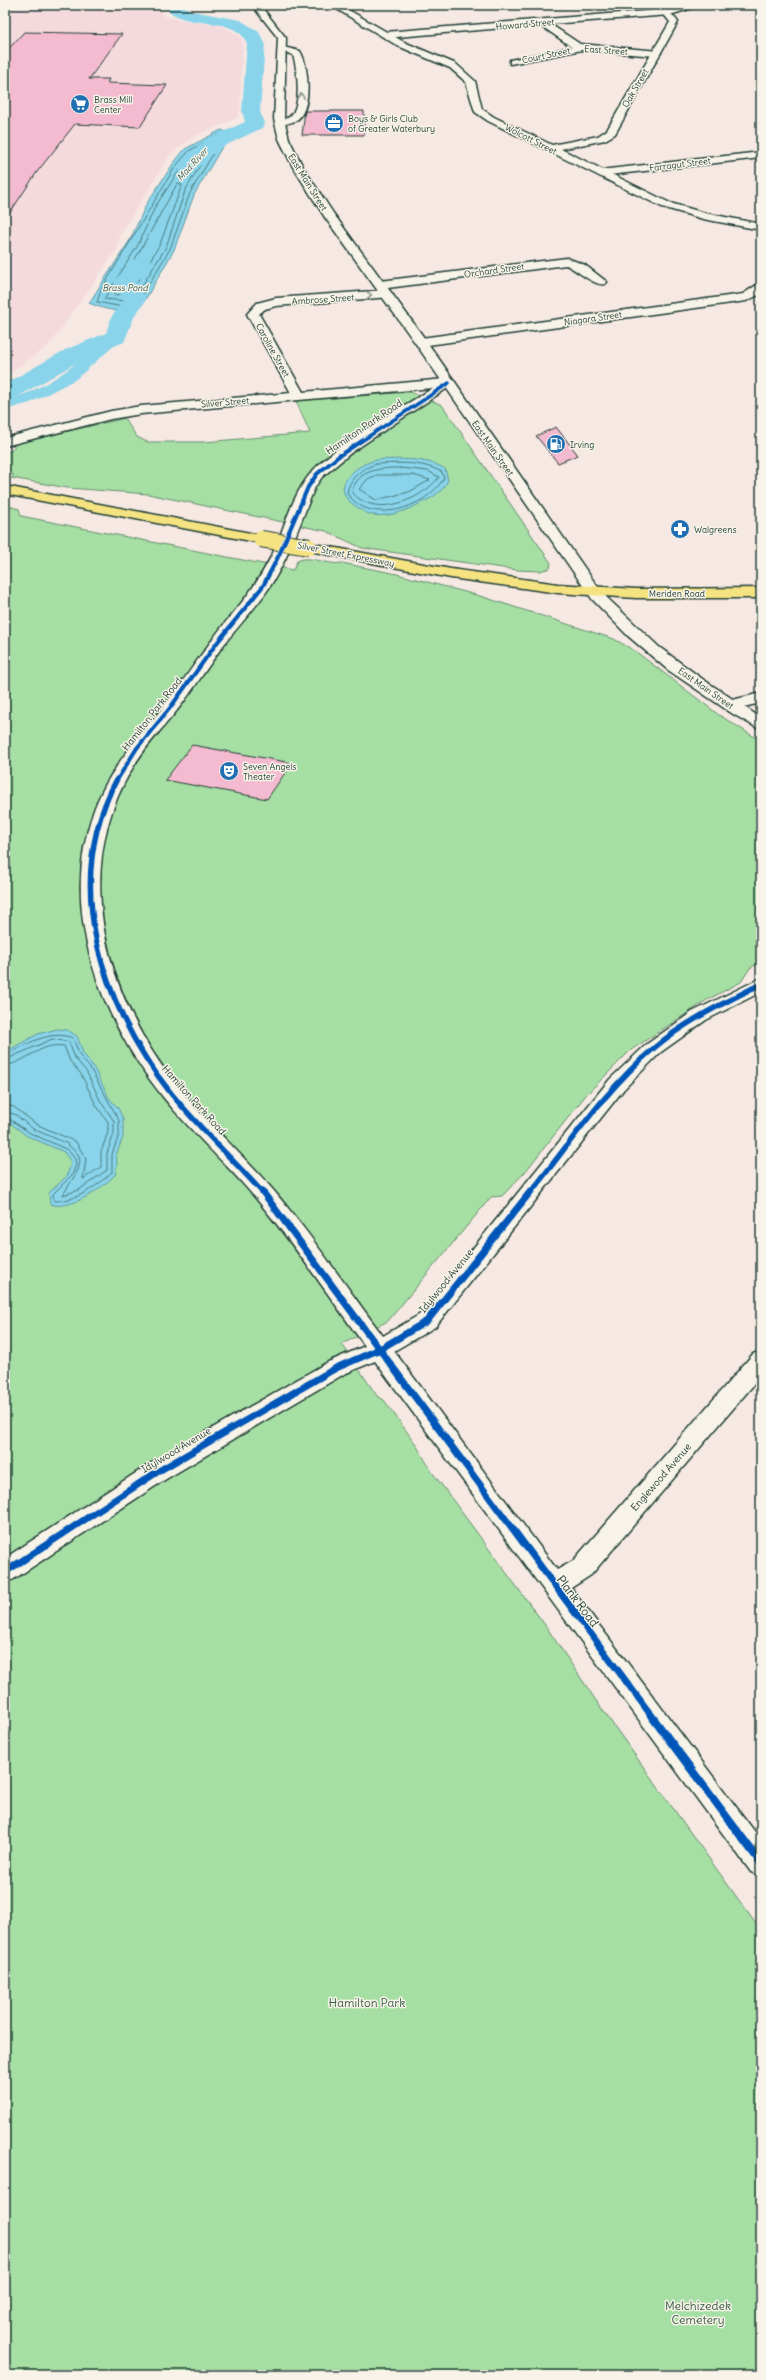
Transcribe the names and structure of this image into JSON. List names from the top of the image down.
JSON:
{
  "streets": {
    "main road": ["Silver Street Expressway", "Meriden Road"],
    "street": [
      "Howard Street",
      "East Street",
      "Court Street",
      "Oak Street",
      "Wolcott Street",
      "Farragut Street",
      "East Main Street",
      "Orchard Street",
      "Ambrose Street",
      "Niagara Street",
      "Caroline Street",
      "Silver Street",
      "Hamilton Park Road",
      "Idylwood Avenue",
      "Englewood Avenue",
      "Plank Road"
    ]
  },
  "crossings": [
    ["Howard Street", "East Street"],
    ["Howard Street", "Oak Street"],
    ["Howard Street", "Wolcott Street"],
    ["East Street", "Court Street"],
    ["East Street", "Oak Street"],
    ["Oak Street", "Wolcott Street"],
    ["Wolcott Street", "Farragut Street"],
    ["East Main Street", "Orchard Street"],
    ["East Main Street", "Ambrose Street"],
    ["East Main Street", "Niagara Street"],
    ["East Main Street", "Silver Street"],
    ["East Main Street", "Hamilton Park Road"],
    ["East Main Street", "Silver Street Expressway"],
    ["East Main Street", "Meriden Road"],
    ["Orchard Street", "Ambrose Street"],
    ["Ambrose Street", "Caroline Street"],
    ["Caroline Street", "Silver Street"],
    ["Silver Street", "Hamilton Park Road"],
    ["Hamilton Park Road", "Idylwood Avenue"],
    ["Hamilton Park Road", "Plank Road"],
    ["Silver Street Expressway", "Meriden Road"],
    ["Idylwood Avenue", "Plank Road"],
    ["Englewood Avenue", "Plank Road"]
  ],
  "one_way": ["Ambrose Street"],
  "water": ["Mad River", "Brass Pond"],
  "parks": ["Hamilton Park", "Melchizedek Cemetery"],
  "places": {
    "supermarket": ["Brass Mill Center"],
    "office": ["Boys & Girls Club of Greater Waterbury"],
    "fuel station": ["Irving"],
    "pharmacy": ["Walgreens"],
    "theatre": ["Seven Angels Theater"]
  }
}
